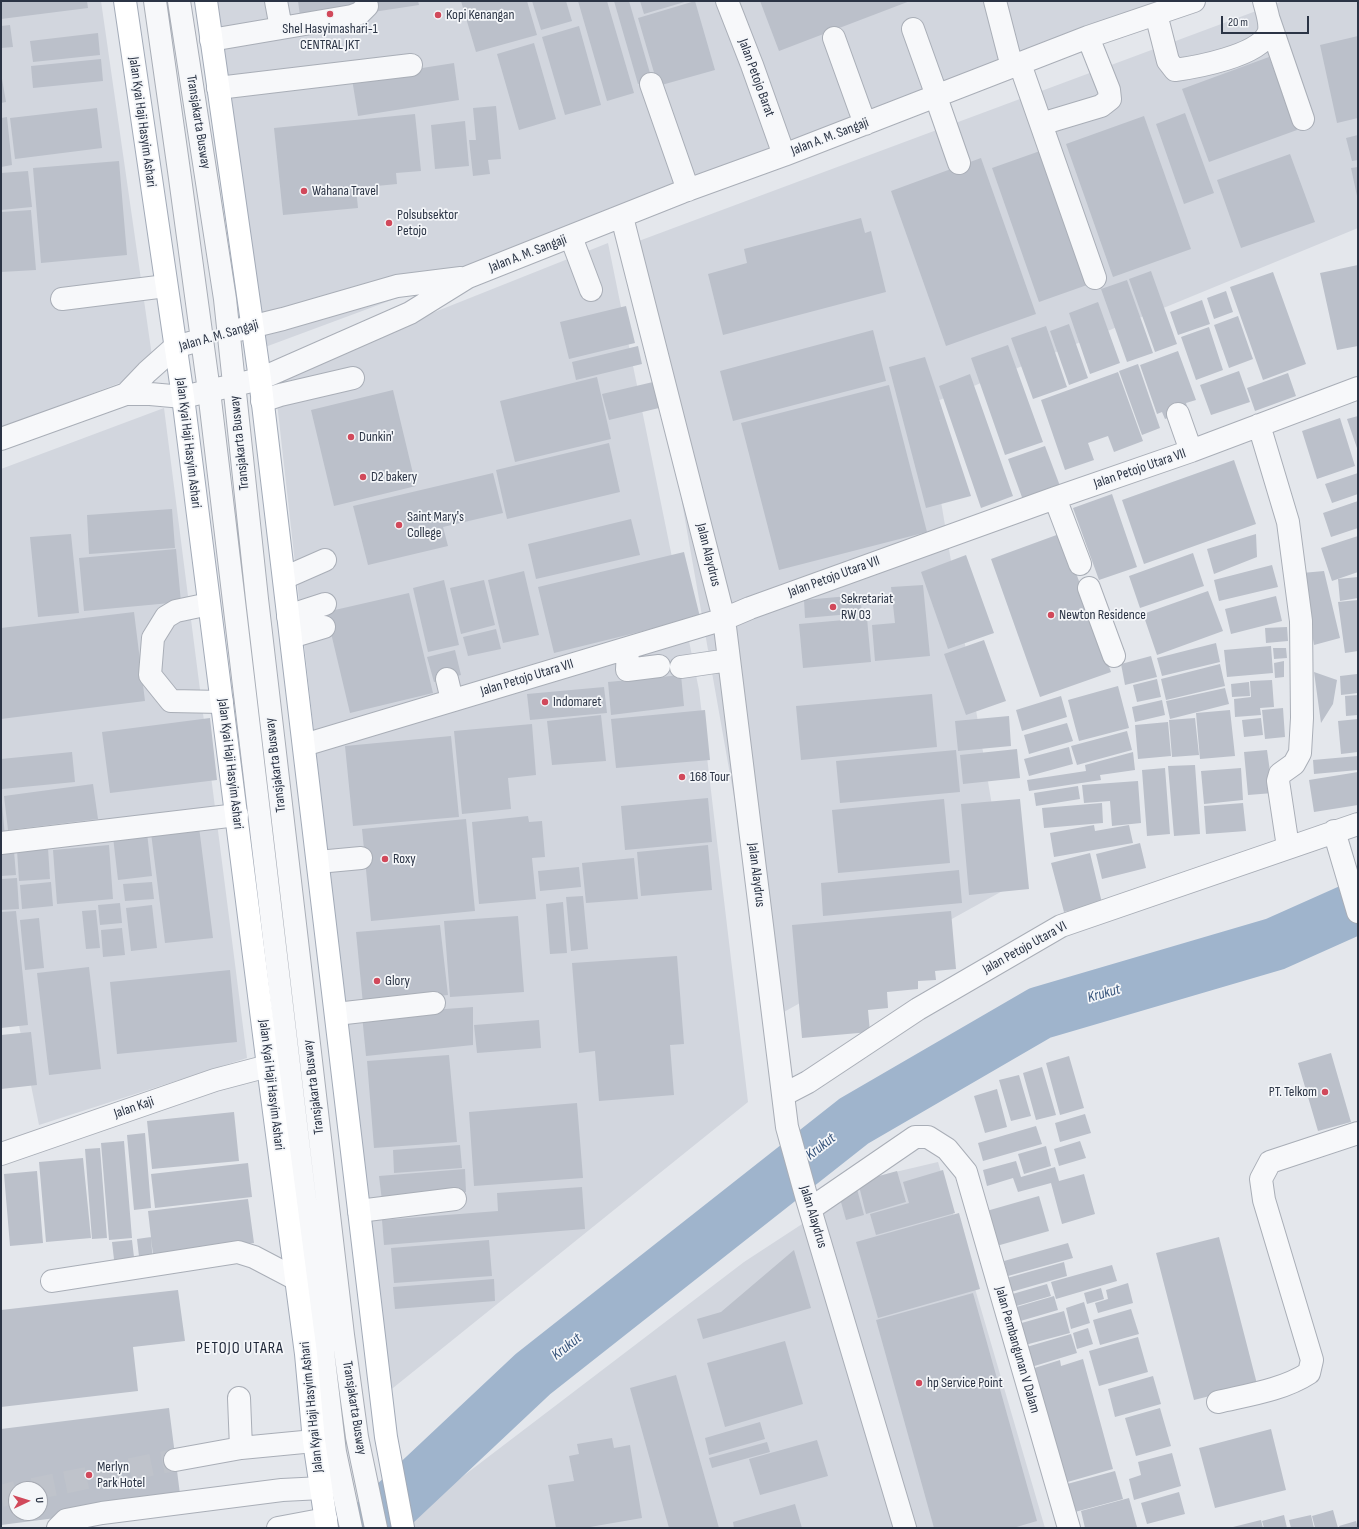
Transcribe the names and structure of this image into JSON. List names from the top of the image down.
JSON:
{
  "streets": {
    "main road": ["Jalan Kyai Haji Hasyim Ashari"],
    "street": [
      "Jalan Petojo Barat",
      "Transjakarta Busway",
      "Jalan A. M. Sangaji",
      "Jalan Petojo Utara VII",
      "Jalan Alaydrus",
      "Jalan Petojo Utara VI",
      "Jalan Kaji",
      "Jalan Pembangunan V Dalam"
    ]
  },
  "crossings": [
    ["Jalan Petojo Barat", "Jalan A. M. Sangaji"],
    ["Jalan Kyai Haji Hasyim Ashari", "Jalan A. M. Sangaji"],
    ["Jalan Kyai Haji Hasyim Ashari", "Jalan Kaji"],
    ["Transjakarta Busway", "Jalan A. M. Sangaji"],
    ["Jalan A. M. Sangaji", "Jalan Alaydrus"],
    ["Jalan Petojo Utara VII", "Jalan Alaydrus"],
    ["Jalan Alaydrus", "Jalan Petojo Utara VI"],
    ["Jalan Alaydrus", "Jalan Pembangunan V Dalam"]
  ],
  "districts": ["PETOJO UTARA"],
  "water": ["Krukut"],
  "places": [
    "Shel Hasyimashari-1 CENTRAL JKT",
    "Kopi Kenangan",
    "Wahana Travel",
    "Polsubsektor Petojo",
    "Dunkin'",
    "D2 bakery",
    "Saint Mary's College",
    "Sekretariat RW 03",
    "Newton Residence",
    "Indomaret",
    "168 Tour",
    "Roxy",
    "Glory",
    "PT. Telkom",
    "hp Service Point",
    "Merlyn Park Hotel"
  ],
  "scale_bar": "20 m",
  "north": "right"
}
